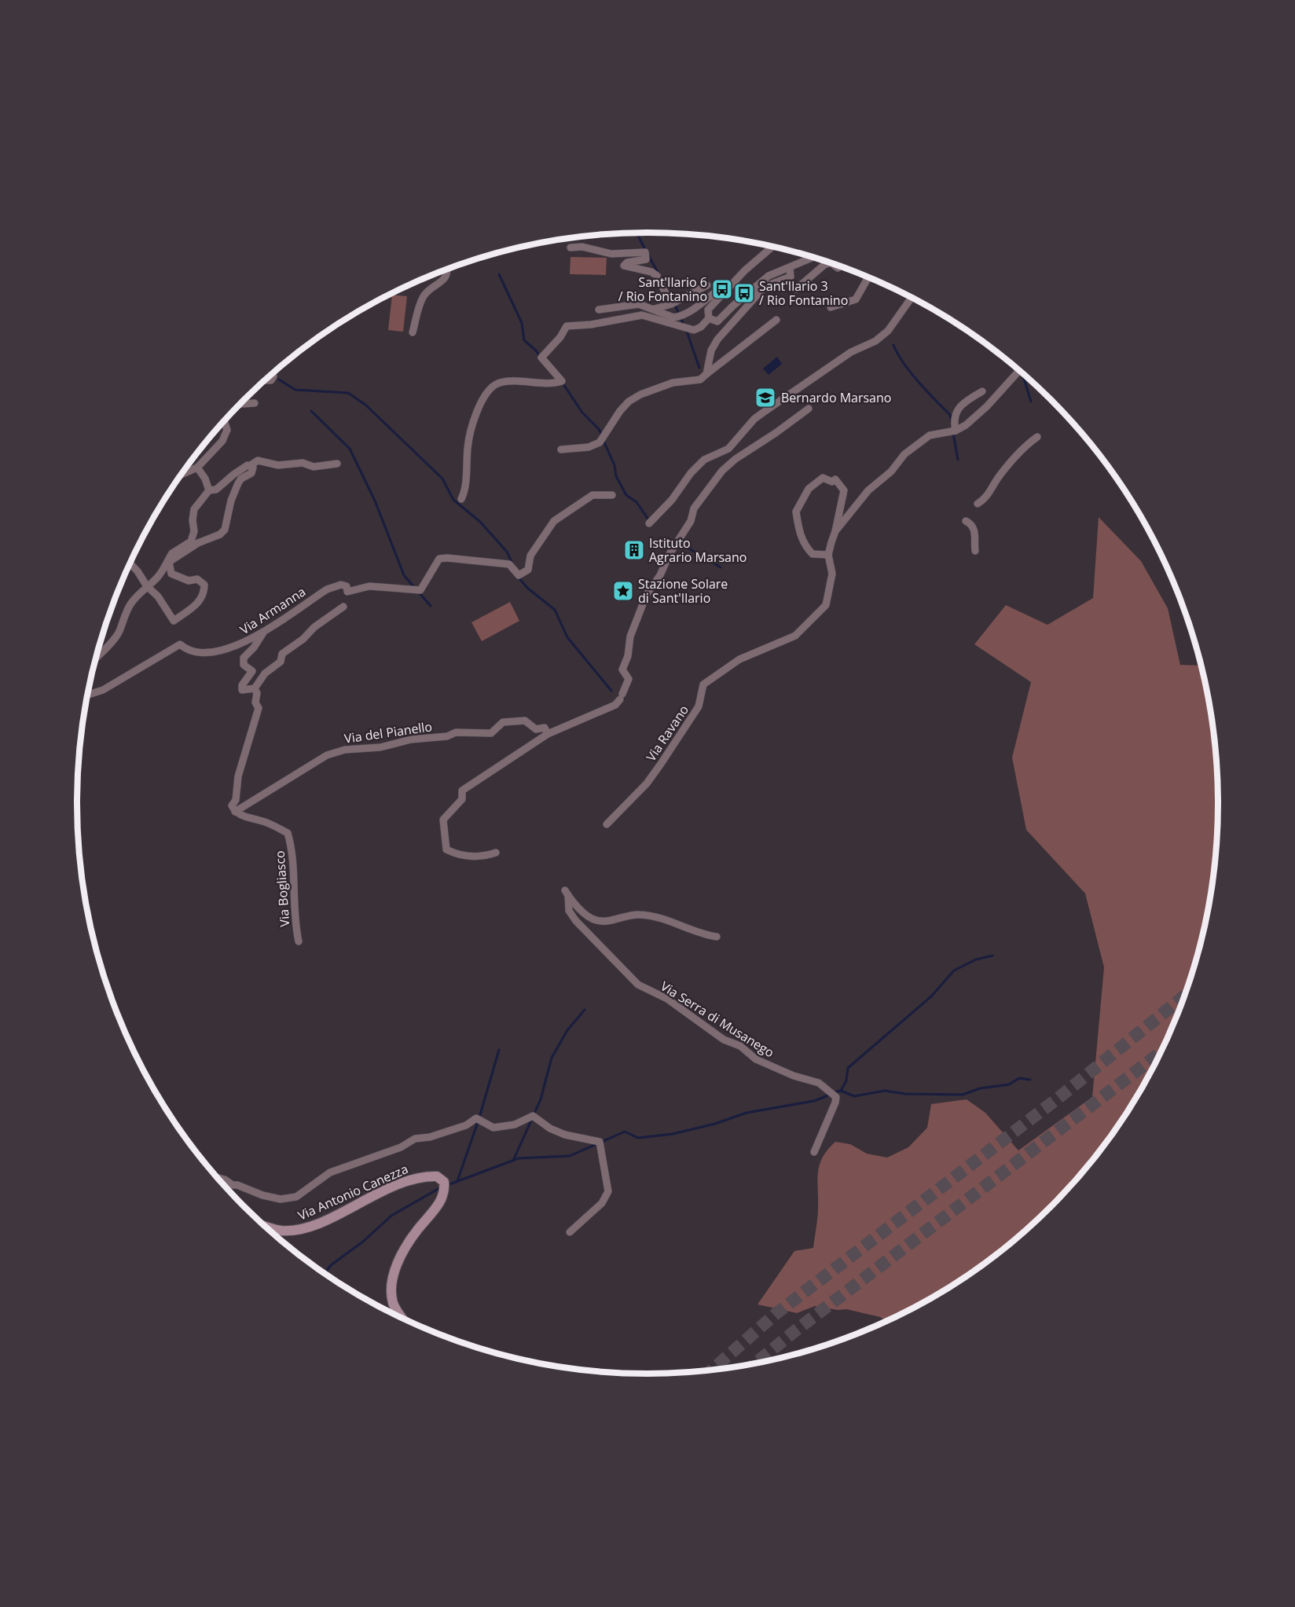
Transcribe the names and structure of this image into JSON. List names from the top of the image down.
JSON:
{
  "streets": {
    "street": [
      "Via Armanna",
      "Via del Pianello",
      "Via Ravano",
      "Via Bogliasco",
      "Via Serra di Musanego",
      "Via Antonio Canezza"
    ]
  },
  "crossings": [
    ["Via del Pianello", "Via Bogliasco"]
  ],
  "places": {
    "bus stop": ["Sant'Ilario 6 / Rio Fontanino", "Sant'Ilario 3 / Rio Fontanino"],
    "school or university": ["Bernardo Marsano"],
    "building": ["Istituto Agrario Marsano"],
    "place": ["Stazione Solare di Sant'Ilario"]
  }
}
